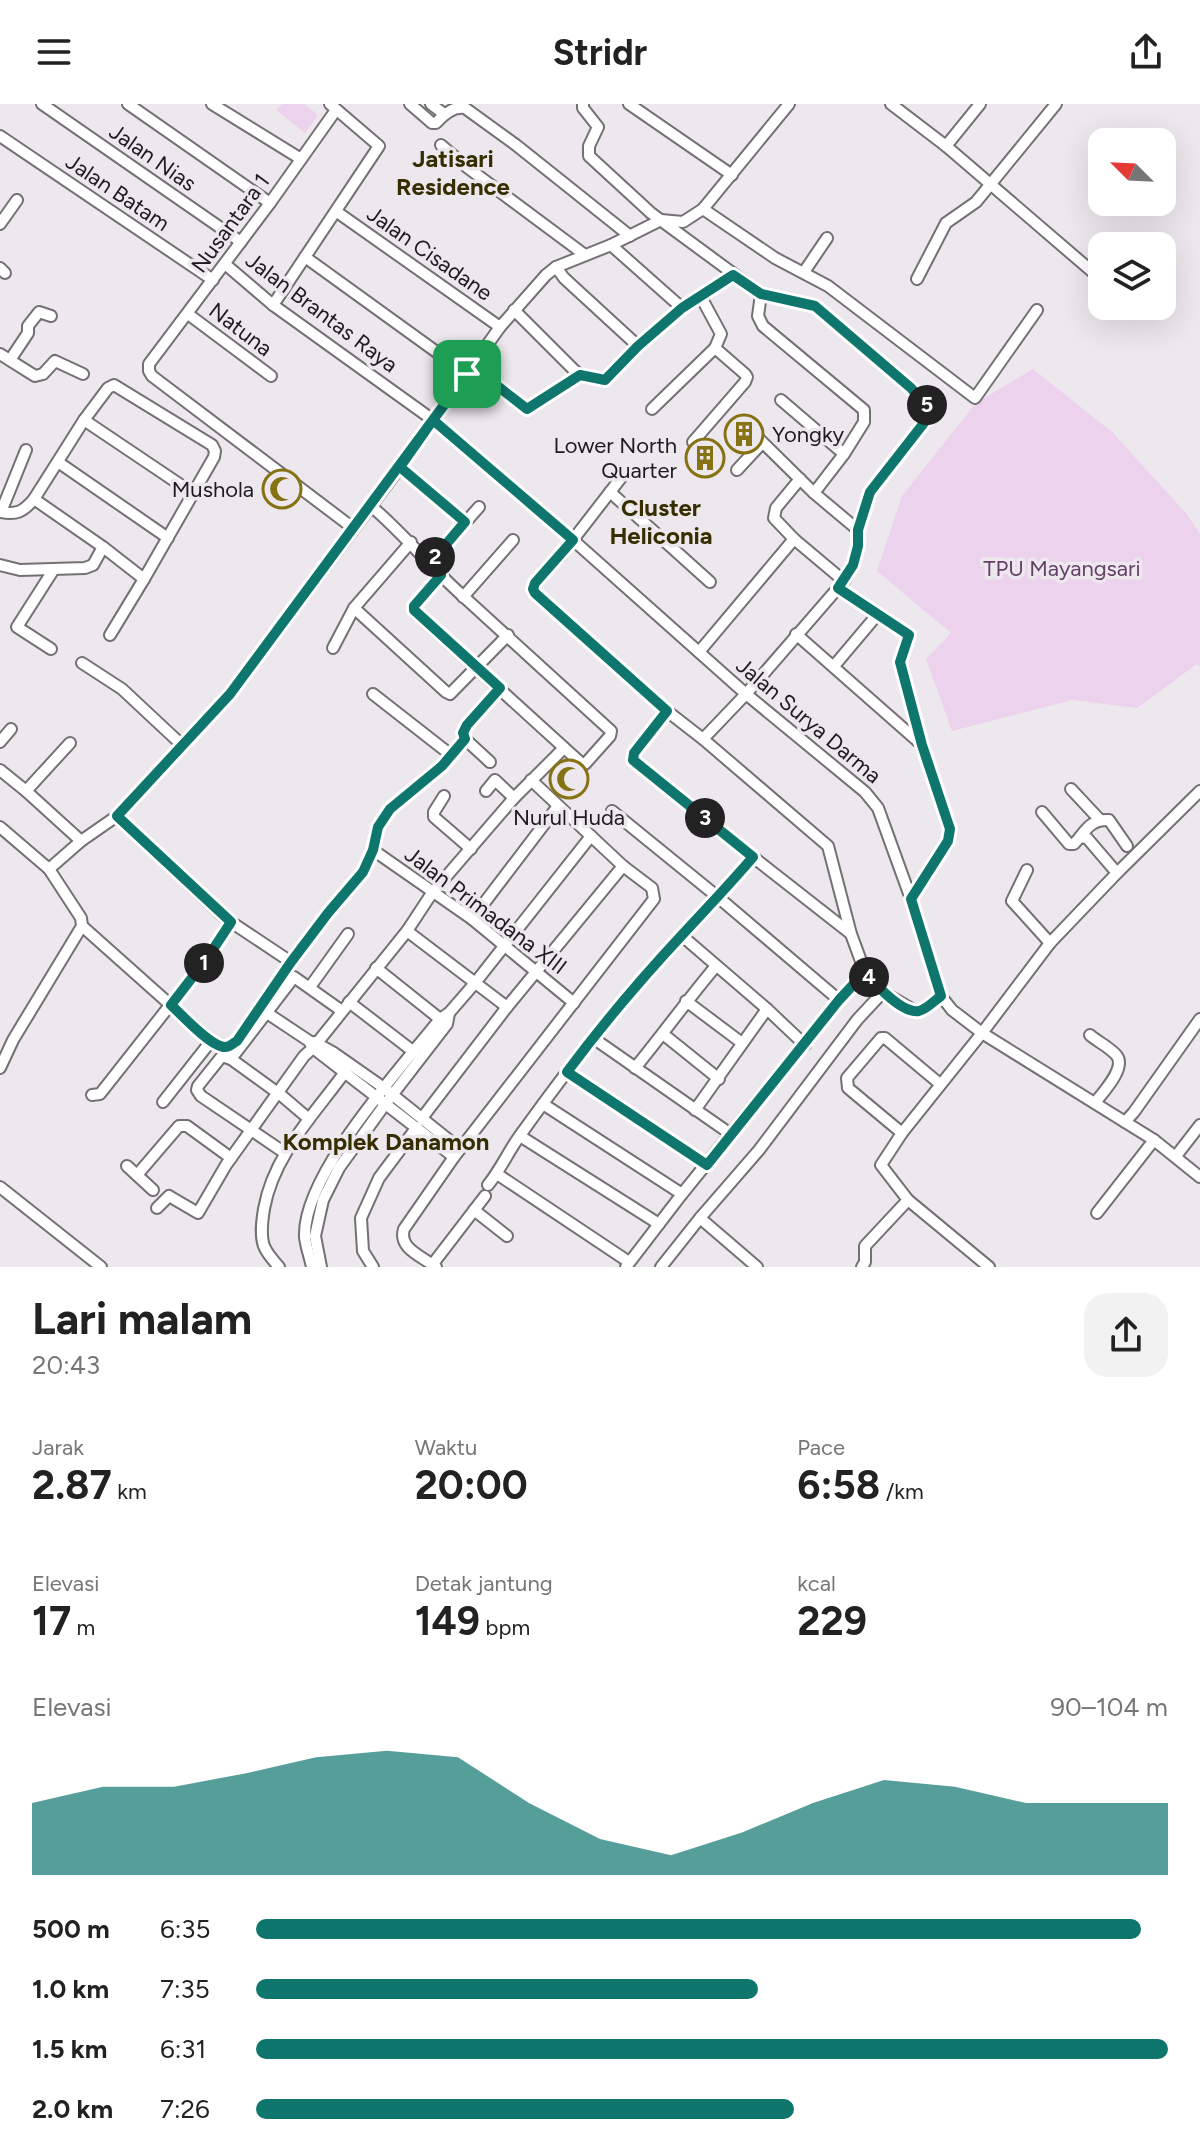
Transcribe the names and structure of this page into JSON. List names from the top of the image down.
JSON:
{
  "streets": {
    "street": [
      "Jalan Nias",
      "Jalan Batam",
      "Nusantara 1",
      "Jalan Cisadane",
      "Jalan Brantas Raya",
      "Natuna",
      "Jalan Surya Darma",
      "Jalan Primadana XIII"
    ]
  },
  "crossings": [
    ["Jalan Nias", "Nusantara 1"],
    ["Jalan Batam", "Nusantara 1"],
    ["Nusantara 1", "Jalan Brantas Raya"],
    ["Nusantara 1", "Natuna"],
    ["Jalan Brantas Raya", "Jalan Surya Darma"]
  ],
  "districts": ["Jatisari Residence", "Cluster Heliconia", "Komplek Danamon"],
  "parks": ["TPU Mayangsari"],
  "places": {
    "building": ["Yongky", "Lower North Quarter"],
    "mosque": ["Mushola", "Nurul Huda"]
  },
  "north": "top left",
  "page": {
    "header": "Stridr",
    "pins": [
      "5",
      "2",
      "3",
      "1",
      "4"
    ],
    "heading": ["Lari malam", "20:43"],
    "stats": [
      ["Jarak", "2.87 km"],
      ["Waktu", "20:00"],
      ["Pace", "6:58 /km"],
      ["Elevasi", "17 m"],
      ["Detak jantung", "149 bpm"],
      ["kcal", "229"]
    ],
    "chart": ["Elevasi", "90–104 m"],
    "list": [
      {
        "name": "500 m",
        "note": "6:35"
      },
      {
        "name": "1.0 km",
        "note": "7:35"
      },
      {
        "name": "1.5 km",
        "note": "6:31"
      },
      {
        "name": "2.0 km",
        "note": "7:26"
      }
    ]
  }
}
